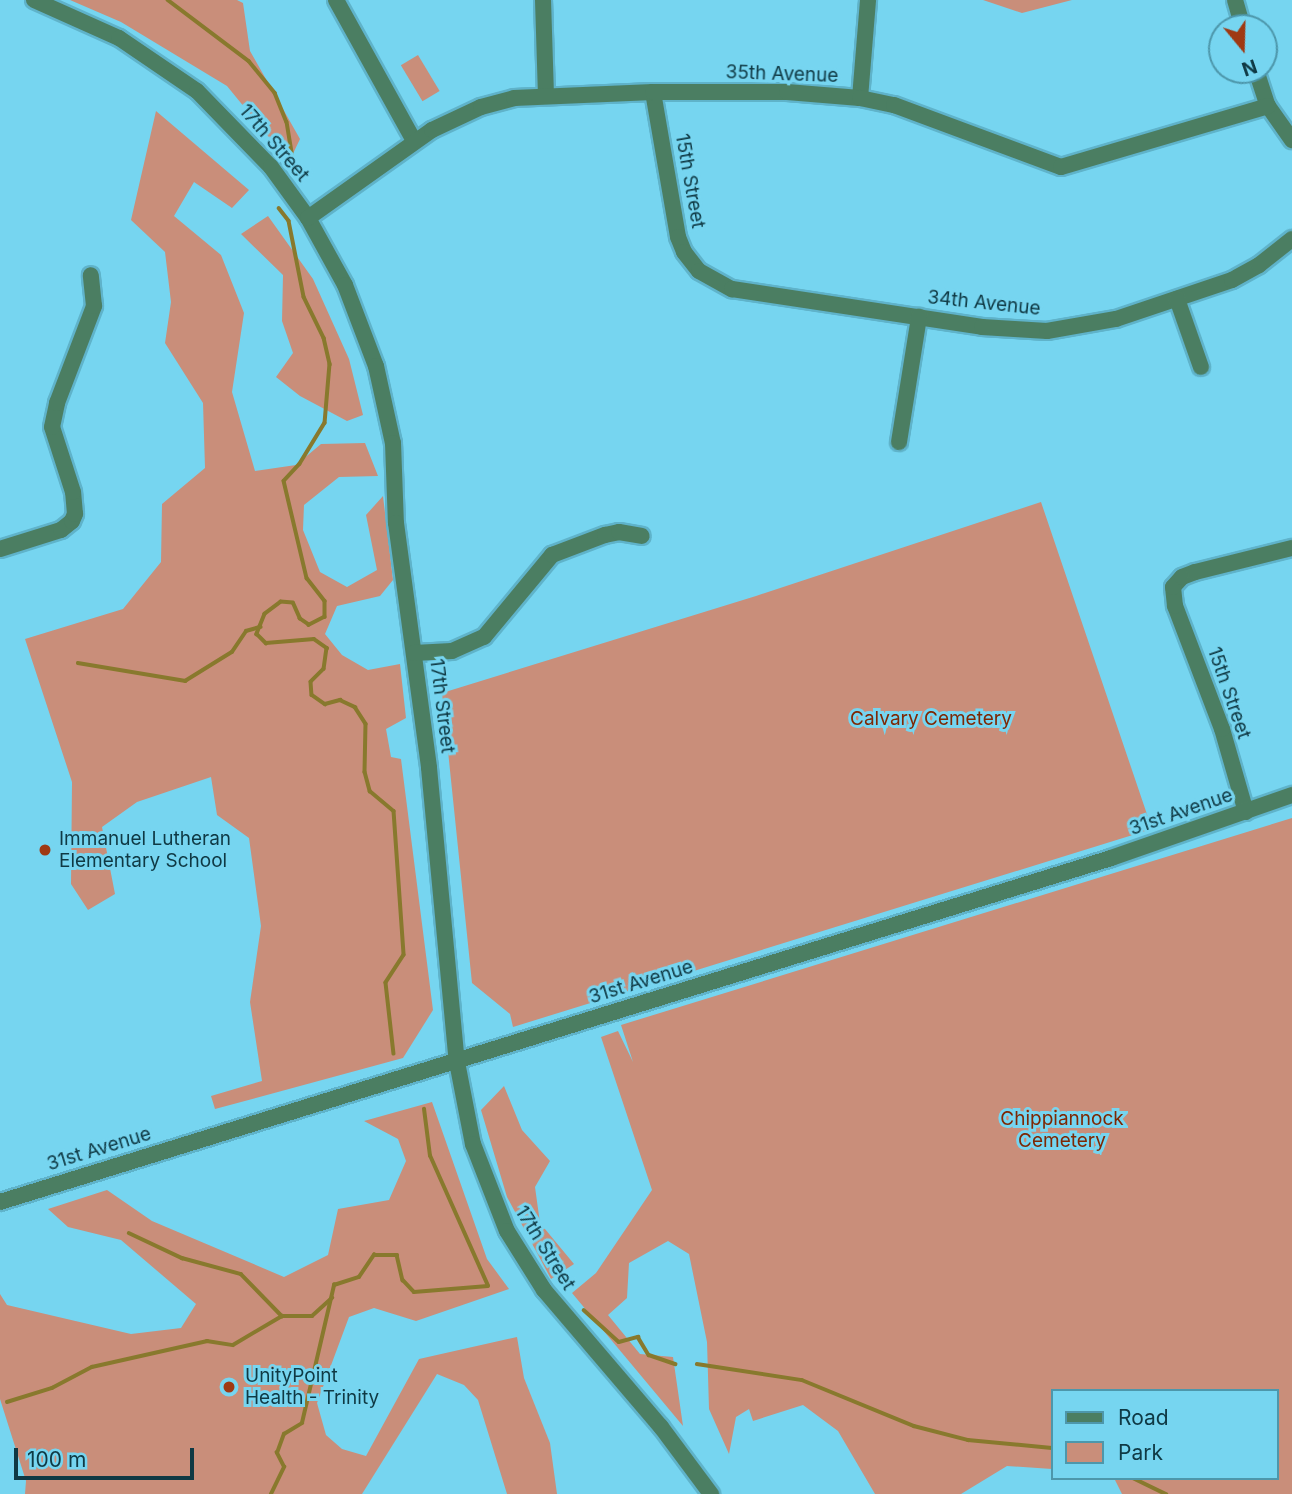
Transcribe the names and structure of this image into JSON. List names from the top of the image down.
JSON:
{
  "streets": {
    "street": [
      "35th Avenue",
      "17th Street",
      "15th Street",
      "34th Avenue",
      "31st Avenue"
    ]
  },
  "crossings": [
    ["35th Avenue", "17th Street"],
    ["35th Avenue", "15th Street"],
    ["17th Street", "31st Avenue"],
    ["15th Street", "34th Avenue"],
    ["15th Street", "31st Avenue"]
  ],
  "parks": ["Calvary Cemetery", "Chippiannock Cemetery"],
  "places": ["Immanuel Lutheran Elementary School", "UnityPoint Health - Trinity"],
  "legend": ["Road", "Park"],
  "scale_bar": "100 m",
  "north": "bottom"
}
